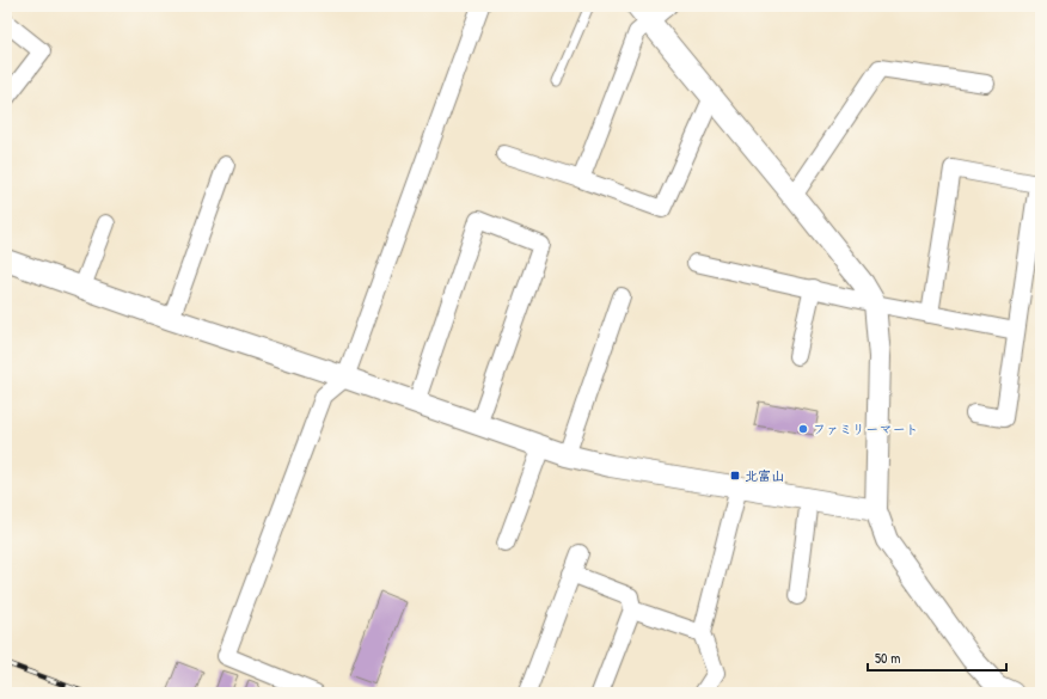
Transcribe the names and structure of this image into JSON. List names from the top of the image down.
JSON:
{
  "places": {
    "other": ["ファミリーマート"],
    "transit": ["北富山"]
  },
  "scale_bar": "50 m"
}
